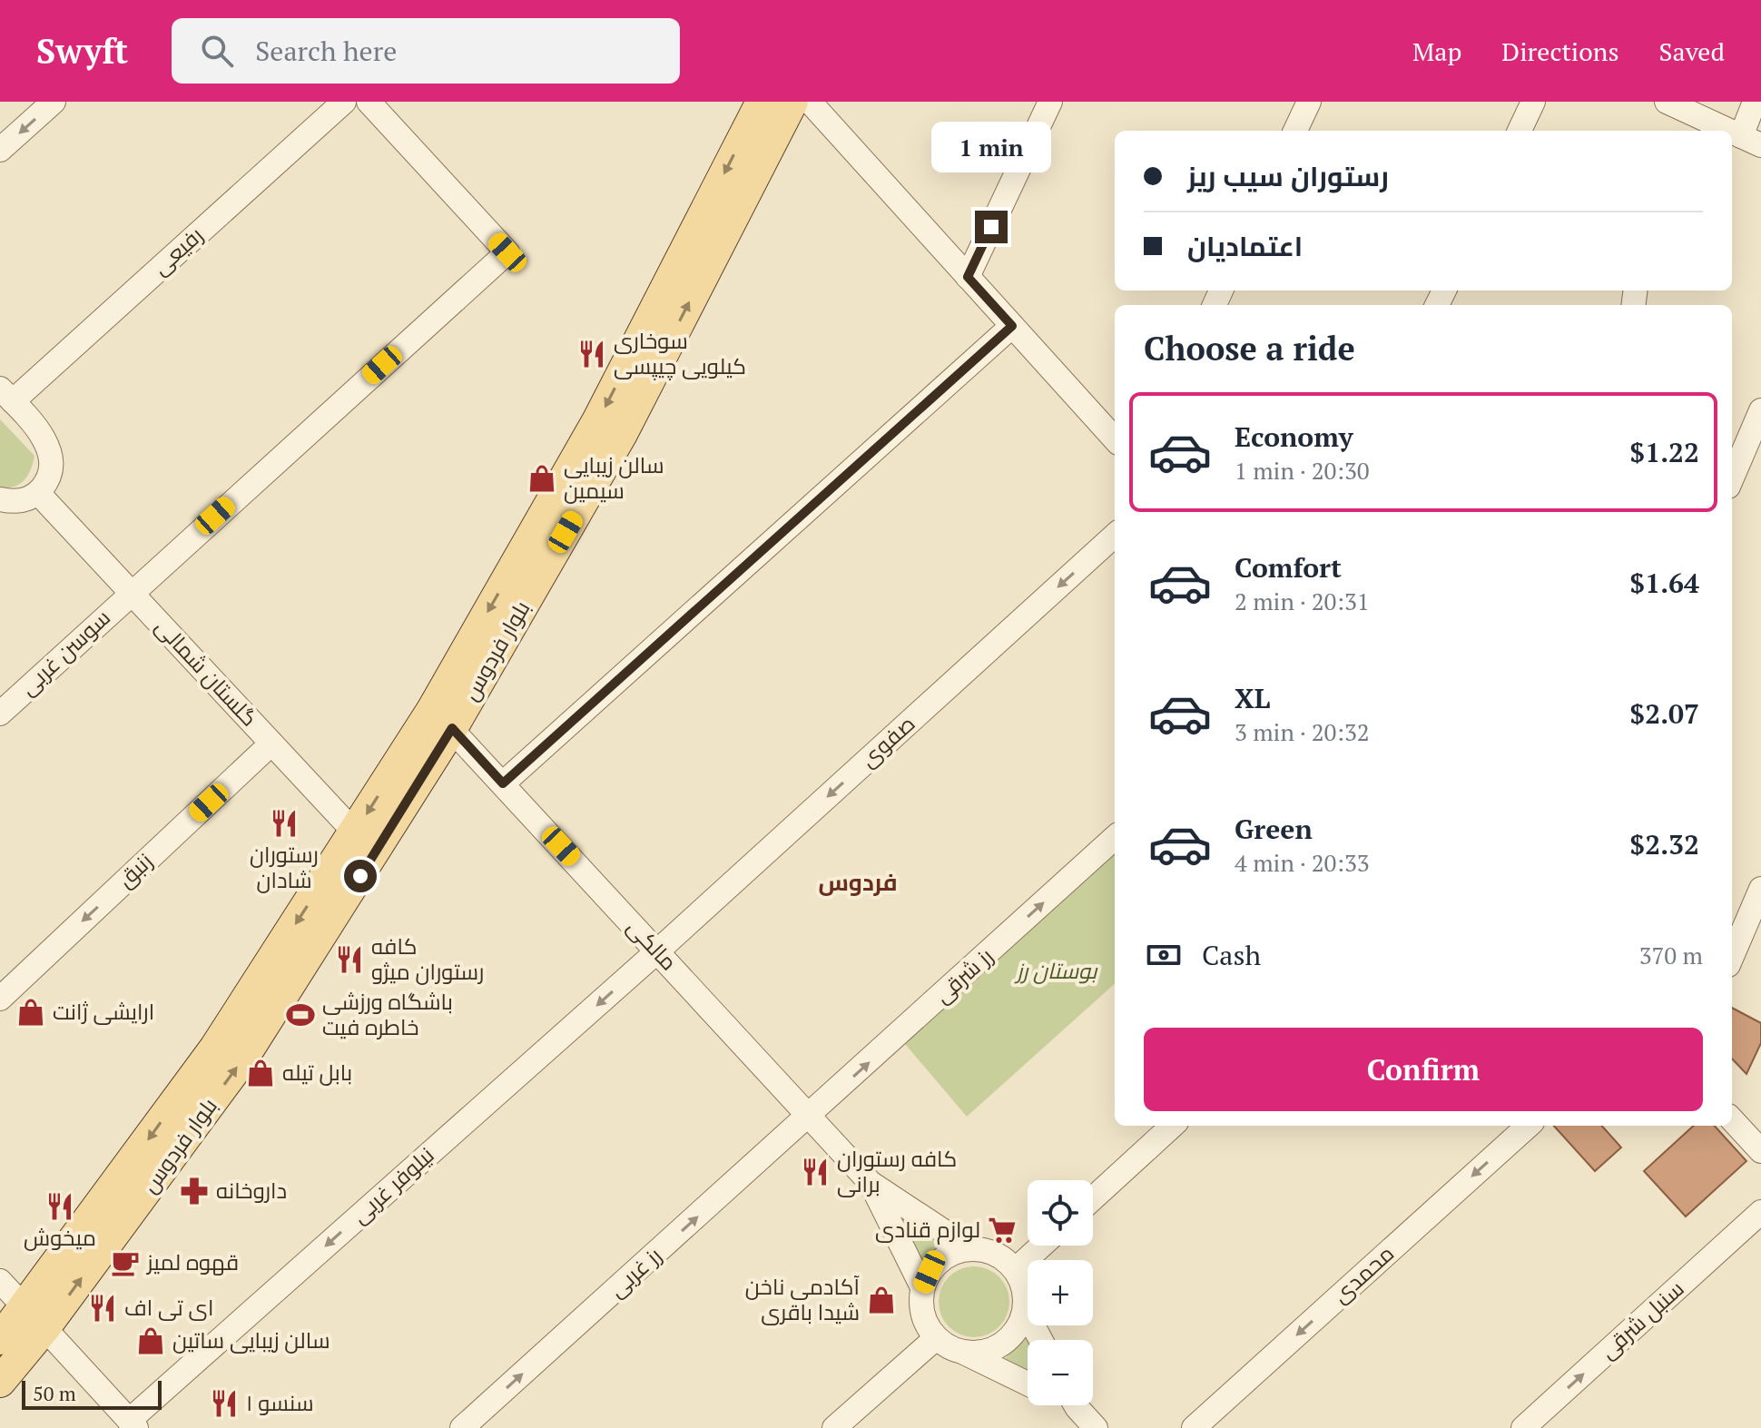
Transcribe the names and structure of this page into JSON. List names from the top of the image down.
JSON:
{
  "streets": {
    "main road": ["بلوار فردوس"],
    "street": [
      "رفیعی",
      "سوسن غربی",
      "گلستان شمالی",
      "صفوی",
      "زنبق",
      "مالکی",
      "رز شرقی",
      "نیلوفر غربی",
      "رز غربی",
      "محمدی",
      "سنبل شرقی"
    ]
  },
  "crossings": [
    ["بلوار فردوس", "گلستان شمالی"],
    ["بلوار فردوس", "مالکی"],
    ["سوسن غربی", "گلستان شمالی"],
    ["گلستان شمالی", "زنبق"],
    ["صفوی", "مالکی"],
    ["صفوی", "نیلوفر غربی"],
    ["مالکی", "رز شرقی"],
    ["مالکی", "نیلوفر غربی"],
    ["مالکی", "رز غربی"],
    ["رز شرقی", "رز غربی"]
  ],
  "one_way": [
    "صفوی",
    "زنبق",
    "رز شرقی",
    "نیلوفر غربی",
    "رز غربی",
    "محمدی",
    "سنبل شرقی"
  ],
  "districts": ["فردوس"],
  "parks": ["بوستان رز"],
  "places": {
    "restaurant": [
      "سوخاری كيلويی چيپسی",
      "رستوران شادان",
      "کافه رستوران ميژو",
      "كافه رستوران برانى",
      "میخوش",
      "ای تی اف",
      "۱ سنسو"
    ],
    "shop": [
      "سالن زیبایی سیمین",
      "ارایشی ژانت",
      "بابل تیله",
      "آکادمی ناخن شیدا باقری",
      "سالن زیبایی ساتین"
    ],
    "sports": ["باشگاه ورزشی خاطره فیت"],
    "pharmacy": ["داروخانه"],
    "supermarket": ["لوازم قنادی"],
    "cafe": ["قهوه لمیز"]
  },
  "scale_bar": "50 m",
  "page": {
    "header": "Swyft",
    "search": "Search here",
    "nav": ["Map", "Directions", "Saved"],
    "bubble": "1 min",
    "banner": ["رستوران سیب ریز", "اعتمادیان"],
    "heading": "Choose a ride",
    "list": [
      {
        "name": "Economy",
        "note": "1 min · 20:30",
        "value": "$1.22"
      },
      {
        "name": "Comfort",
        "note": "2 min · 20:31",
        "value": "$1.64"
      },
      {
        "name": "XL",
        "note": "3 min · 20:32",
        "value": "$2.07"
      },
      {
        "name": "Green",
        "note": "4 min · 20:33",
        "value": "$2.32"
      }
    ],
    "pay": ["Cash", "370 m"],
    "buttons": "Confirm",
    "map_buttons": ["+", "−"],
    "scale": "50 m"
  }
}
